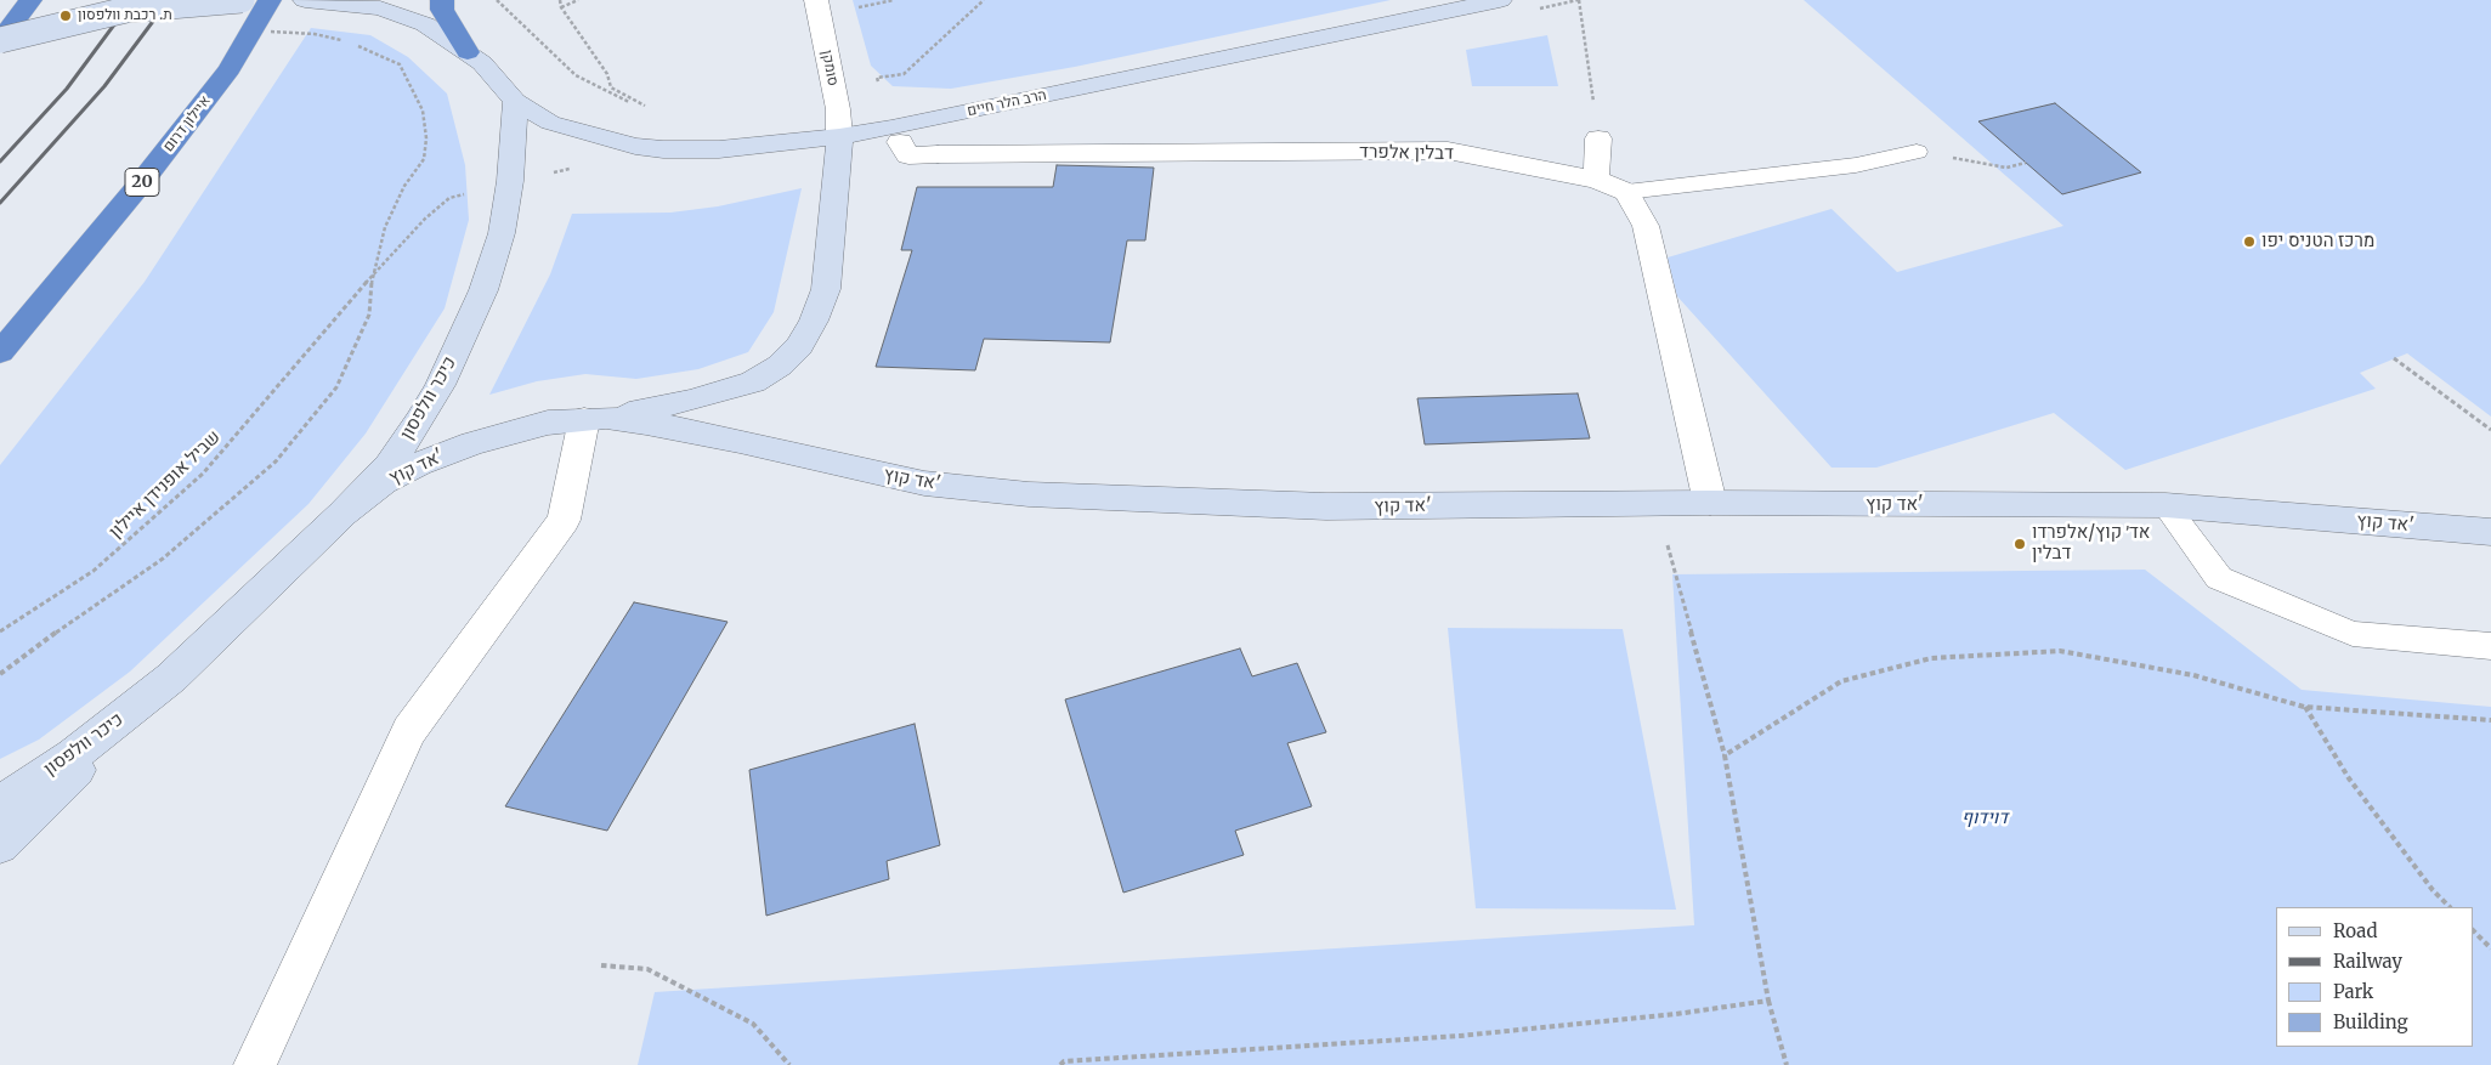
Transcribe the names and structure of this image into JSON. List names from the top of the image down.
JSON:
{
  "streets": {
    "highway": ["איילון דרום", "20"],
    "main road": ["הרב הלר חיים", "כיכר וולפסון", "אד קוץ'"],
    "street": ["סומקן", "דבלין אלפרד"],
    "path": ["שביל אופנידן איילון"]
  },
  "crossings": [
    ["סומקן", "הרב הלר חיים"],
    ["הרב הלר חיים", "כיכר וולפסון"],
    ["כיכר וולפסון", "אד קוץ'"]
  ],
  "parks": ["דוידוף"],
  "places": ["ת. רכבת וולפסון", "מרכז הטניס יפו", "אד׳ קוץ/אלפרדו דבלין"],
  "legend": [
    "Road",
    "Railway",
    "Park",
    "Building"
  ]
}
